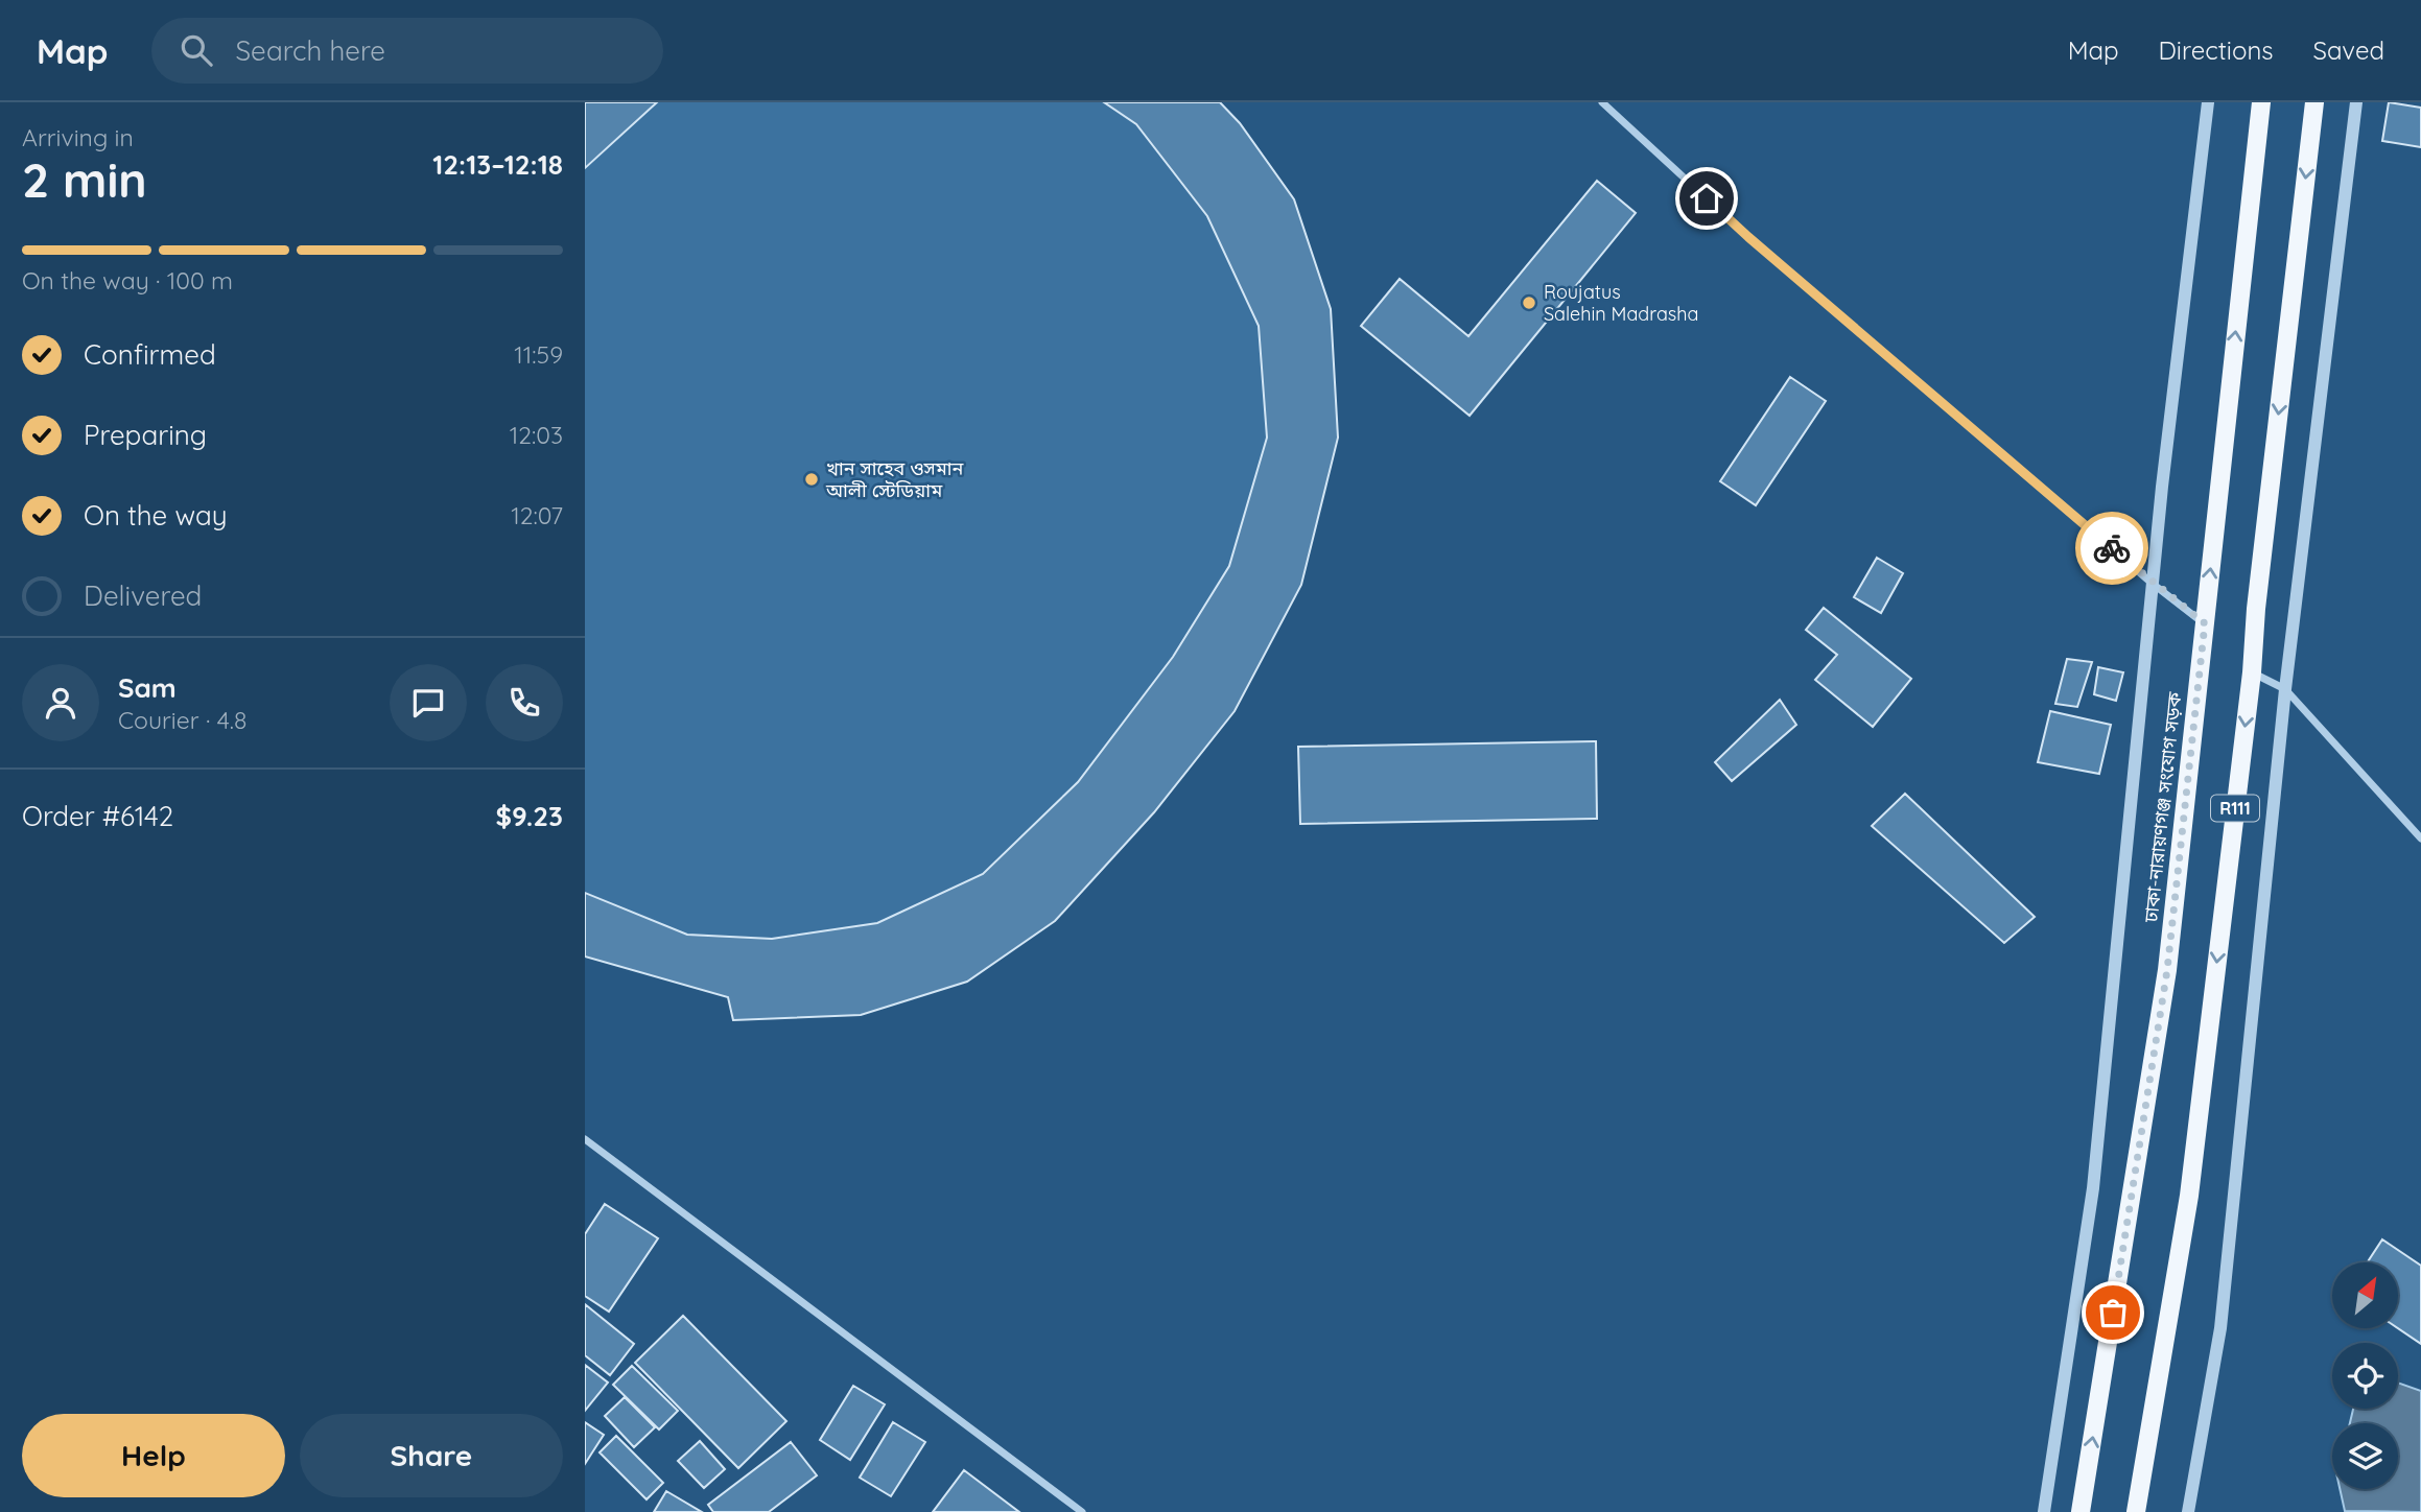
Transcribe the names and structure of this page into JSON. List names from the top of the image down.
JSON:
{
  "streets": {
    "main road": ["ঢাকা-নারায়ণগঞ্জ সংযোগ সড়ক", "R111"]
  },
  "places": ["Roujatus Salehin Madrasha", "খান সাহেব ওসমান আলী স্টেডিয়াম"],
  "north": "top right",
  "page": {
    "header": "Map",
    "search": "Search here",
    "nav": ["Map", "Directions", "Saved"],
    "heading": ["2 min", "Arriving in", "12:13–12:18"],
    "panel": [
      "Sam",
      "Courier · 4.8",
      "Order #6142",
      "$9.23"
    ],
    "bar": "On the way · 100 m",
    "list": [
      ["Confirmed", "11:59"],
      ["Preparing", "12:03"],
      ["On the way", "12:07"],
      "Delivered"
    ],
    "buttons": ["Help", "Share"]
  }
}
